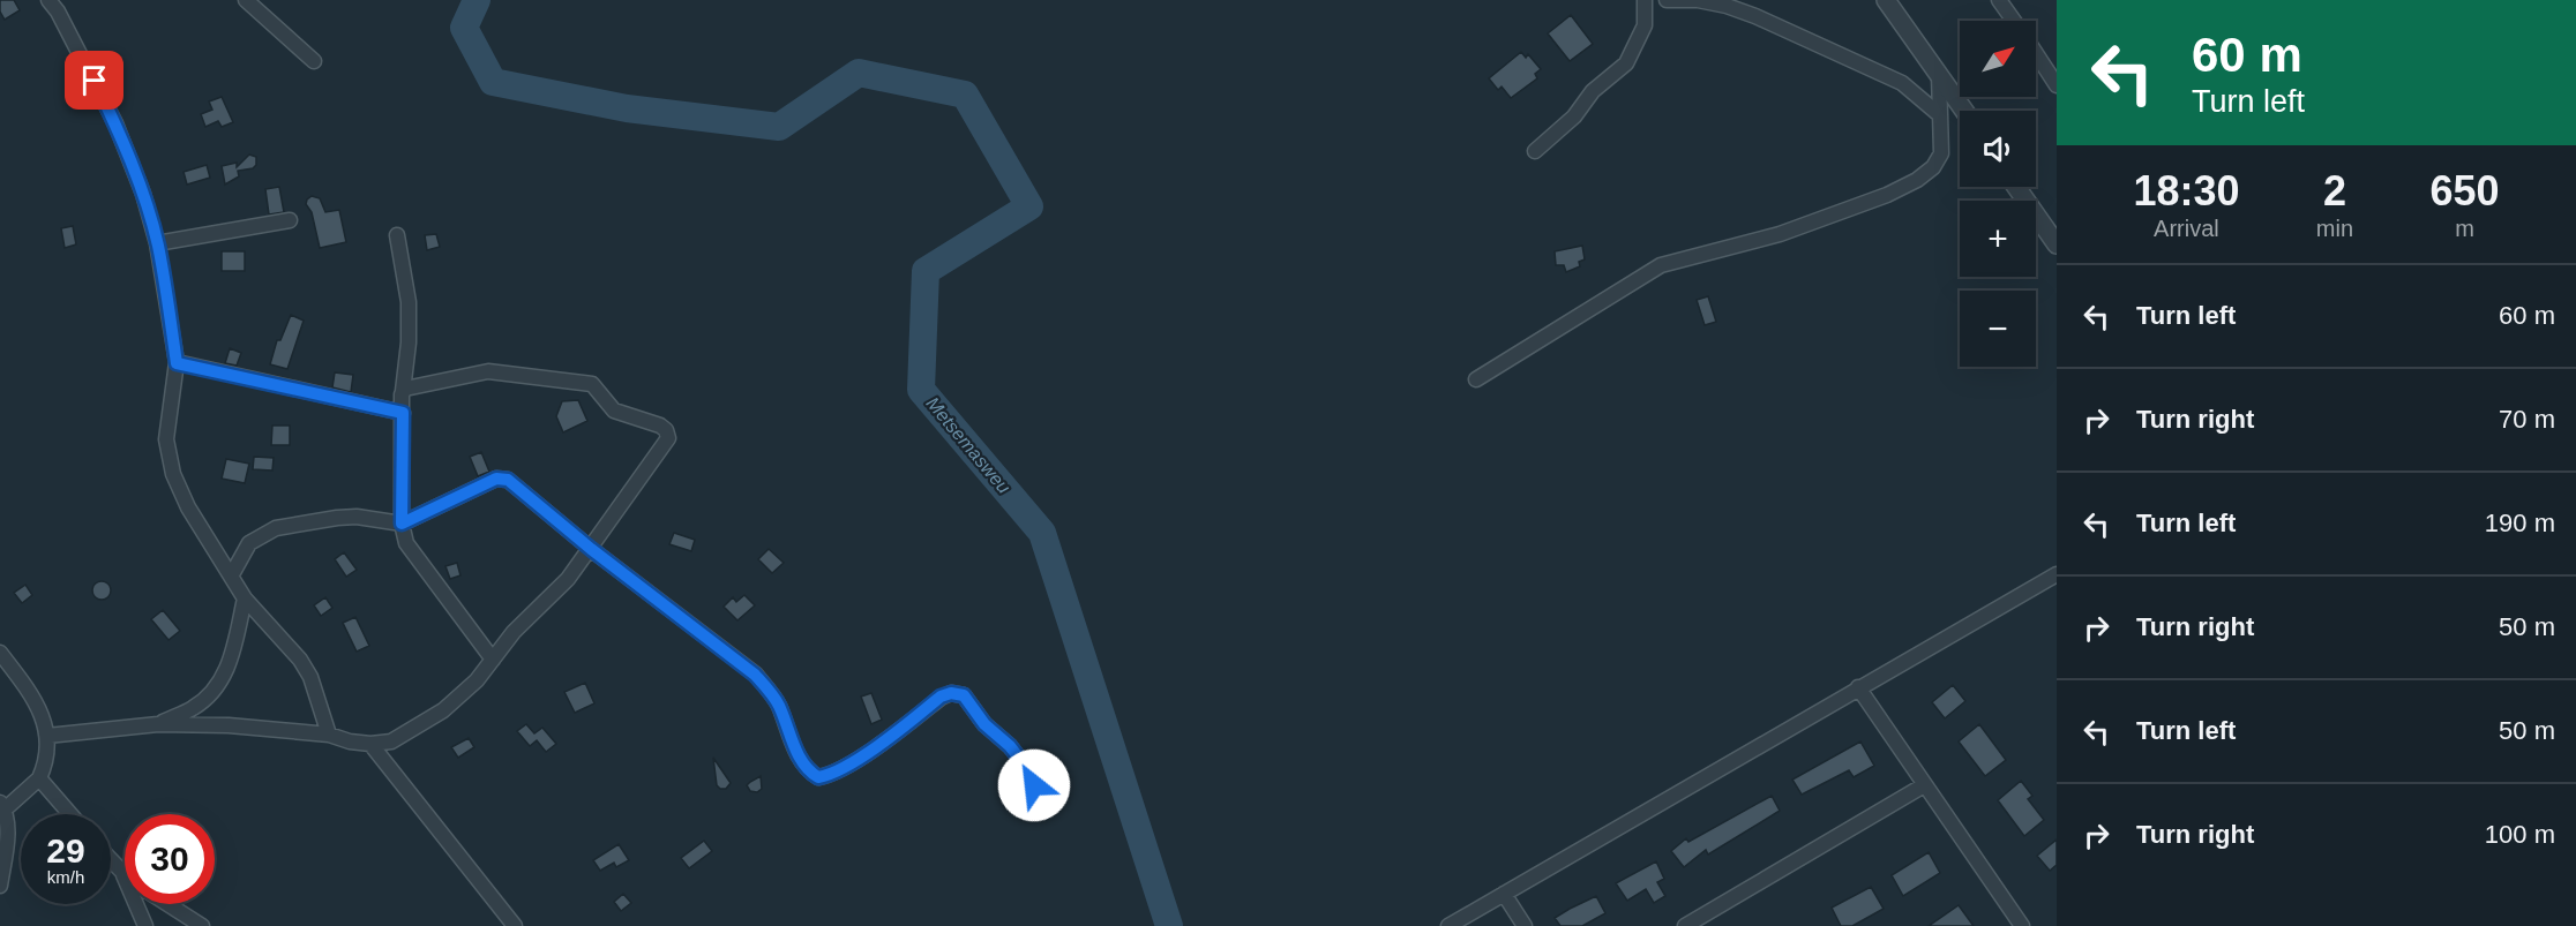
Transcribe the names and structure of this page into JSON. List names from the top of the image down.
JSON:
{
  "water": ["Metsemasweu"],
  "north": "top right",
  "page": {
    "turn": ["60 m", "Turn left"],
    "map_buttons": ["+", "−"],
    "eta": [
      "18:30",
      "Arrival",
      "2",
      "min",
      "650",
      "m"
    ],
    "list": [
      {
        "name": "Turn left",
        "value": "60 m"
      },
      {
        "name": "Turn right",
        "value": "70 m"
      },
      {
        "name": "Turn left",
        "value": "190 m"
      },
      {
        "name": "Turn right",
        "value": "50 m"
      },
      {
        "name": "Turn left",
        "value": "50 m"
      },
      {
        "name": "Turn right",
        "value": "100 m"
      }
    ],
    "speed": "29 km/h",
    "limit": "30"
  }
}
